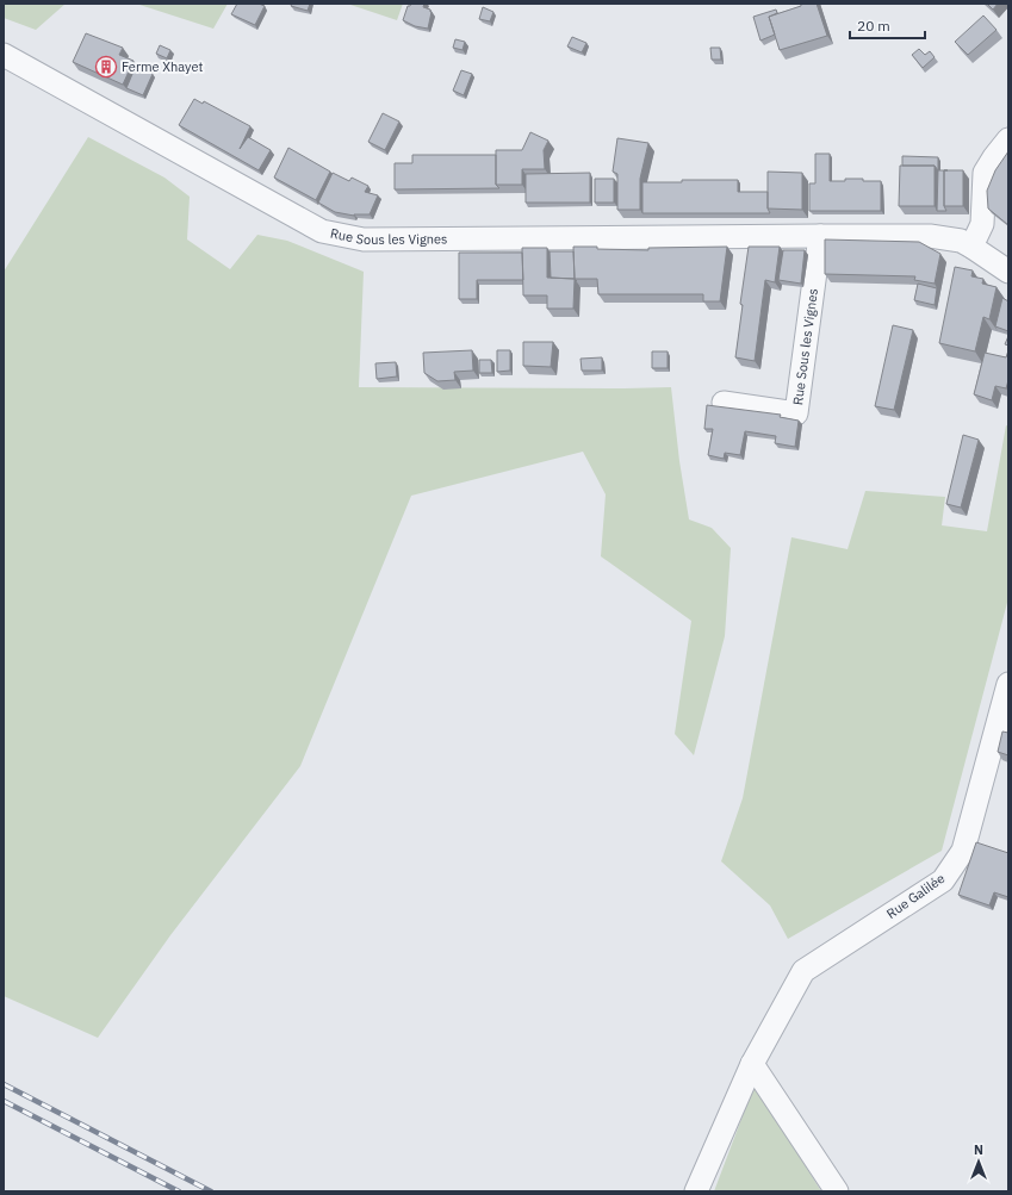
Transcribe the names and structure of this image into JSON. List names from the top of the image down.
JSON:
{
  "streets": {
    "street": ["Rue Sous les Vignes", "Rue Galilée"]
  },
  "places": {
    "building": ["Ferme Xhayet"]
  },
  "scale_bar": "20 m",
  "north": "top"
}
